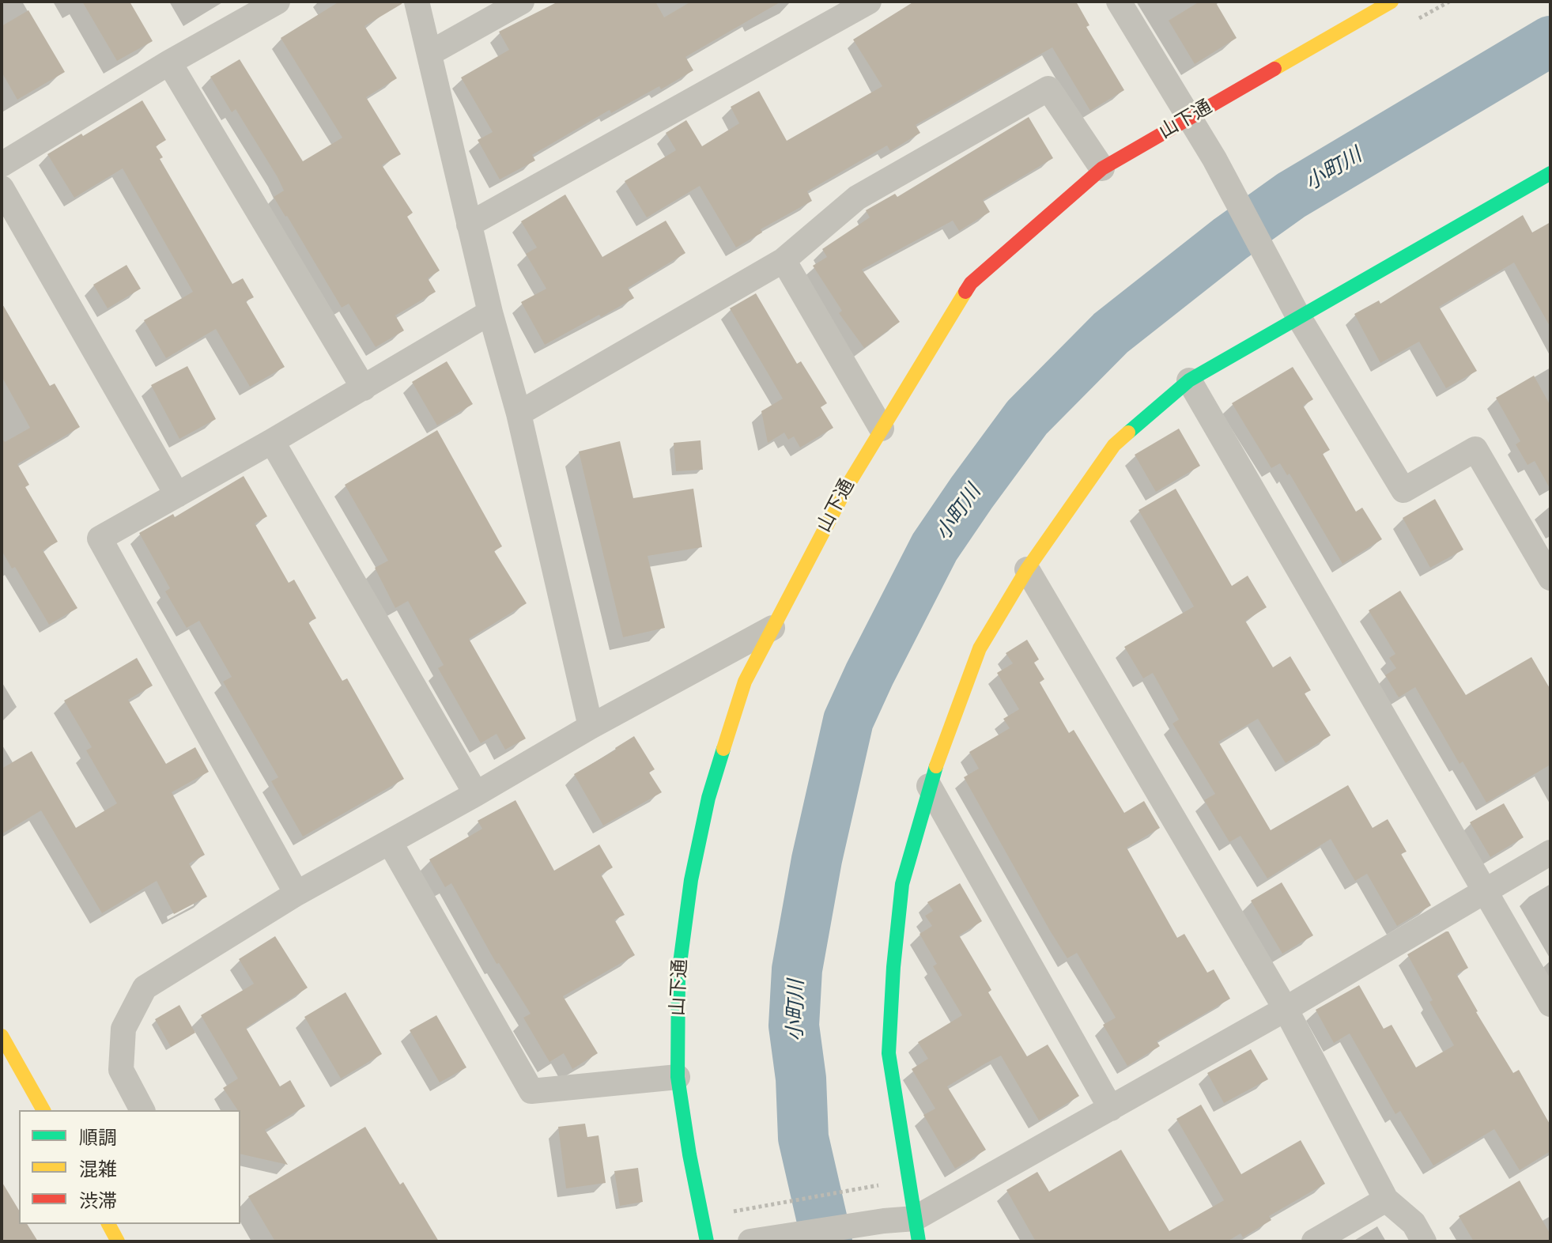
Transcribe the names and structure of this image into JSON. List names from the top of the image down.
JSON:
{
  "streets": {
    "street": ["山下通"]
  },
  "water": ["小町川"],
  "legend": ["順調", "混雑", "渋滞"]
}
